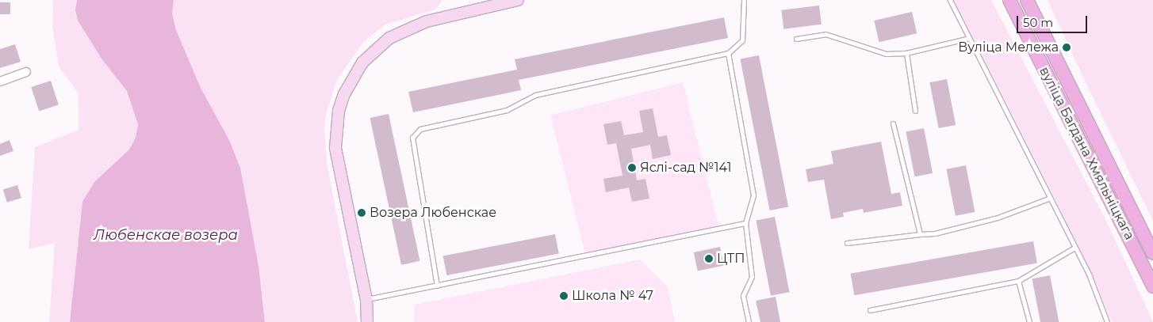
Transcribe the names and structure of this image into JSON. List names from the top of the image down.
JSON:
{
  "streets": {
    "main road": ["вуліца Багдана Хмяльніцкага"]
  },
  "water": ["Любенскае возера"],
  "places": [
    "Вуліца Мележа",
    "Яслі-сад №141",
    "Возера Любенскае",
    "ЦТП",
    "Школа № 47"
  ],
  "scale_bar": "50 m"
}
